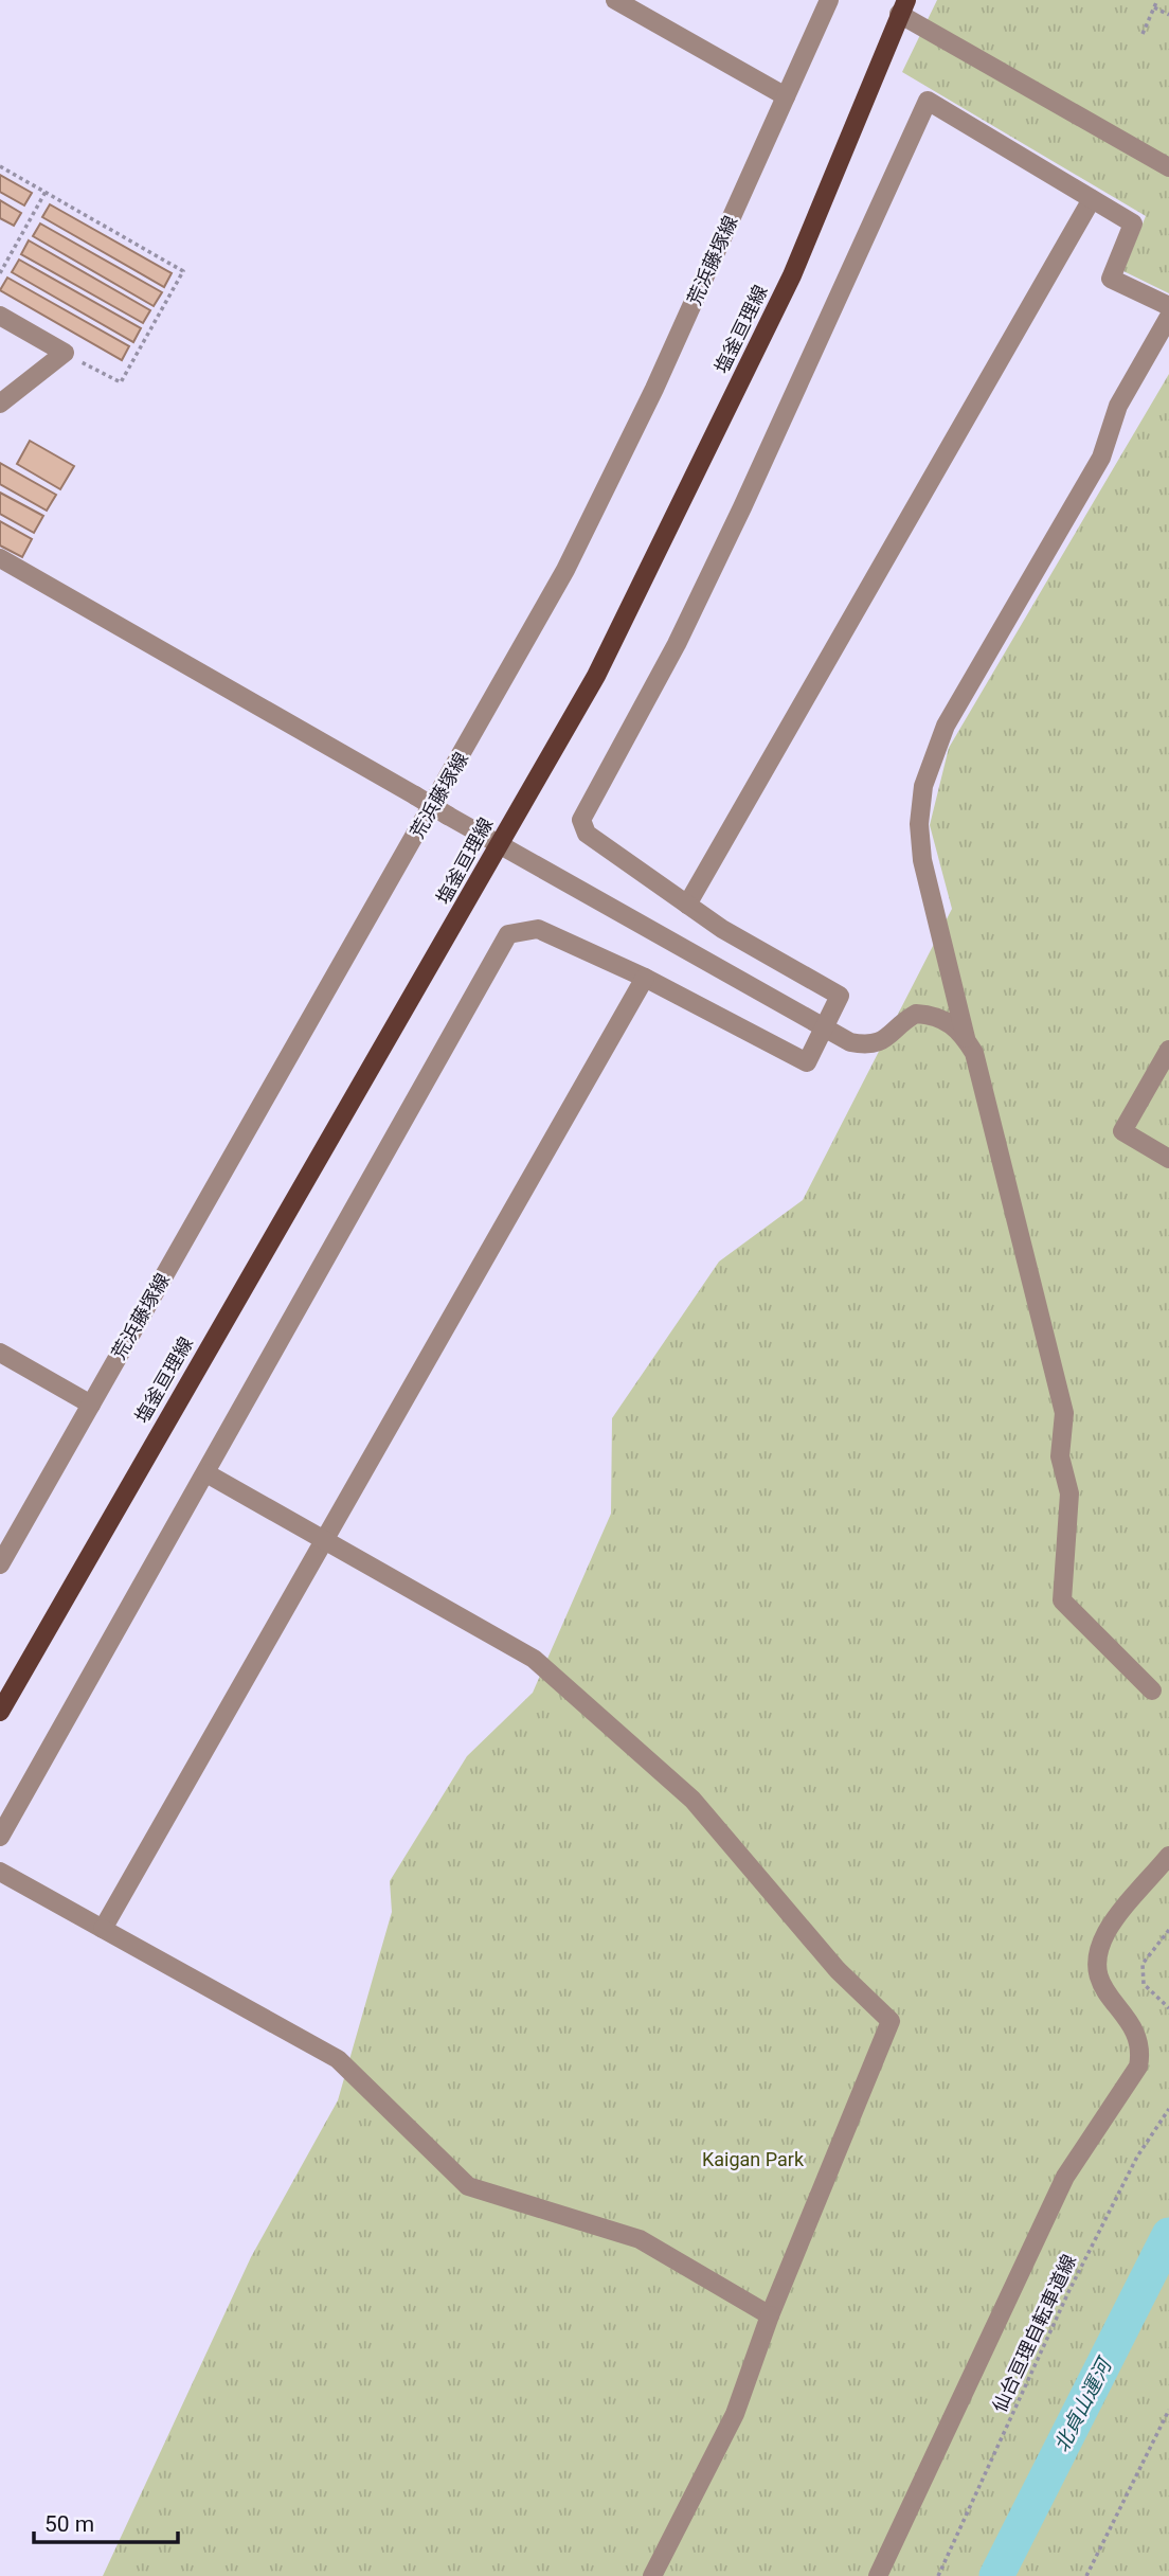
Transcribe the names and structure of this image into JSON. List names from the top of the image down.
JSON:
{
  "streets": {
    "main road": ["塩釜亘理線"],
    "street": ["荒浜藤塚線"],
    "path": ["仙台亘理自転車道線"]
  },
  "water": ["北貞山運河"],
  "parks": ["Kaigan Park"],
  "scale_bar": "50 m"
}
